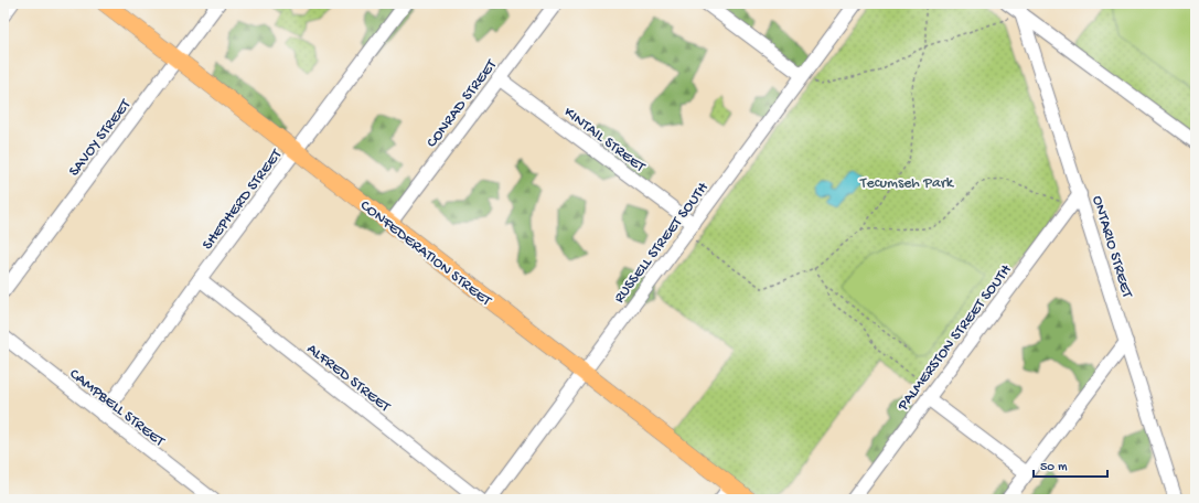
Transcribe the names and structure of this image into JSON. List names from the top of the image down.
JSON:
{
  "streets": {
    "main road": ["CONFEDERATION STREET"],
    "street": [
      "CONRAD STREET",
      "SAVOY STREET",
      "KINTAIL STREET",
      "SHEPHERD STREET",
      "RUSSELL STREET SOUTH",
      "ONTARIO STREET",
      "PALMERSTON STREET SOUTH",
      "ALFRED STREET",
      "CAMPBELL STREET"
    ]
  },
  "crossings": [
    ["CONRAD STREET", "KINTAIL STREET"],
    ["CONRAD STREET", "CONFEDERATION STREET"],
    ["SAVOY STREET", "CONFEDERATION STREET"],
    ["KINTAIL STREET", "RUSSELL STREET SOUTH"],
    ["SHEPHERD STREET", "CONFEDERATION STREET"],
    ["SHEPHERD STREET", "ALFRED STREET"],
    ["SHEPHERD STREET", "CAMPBELL STREET"],
    ["RUSSELL STREET SOUTH", "CONFEDERATION STREET"],
    ["ONTARIO STREET", "PALMERSTON STREET SOUTH"]
  ],
  "parks": ["Tecumseh Park"],
  "scale_bar": "50 m"
}
